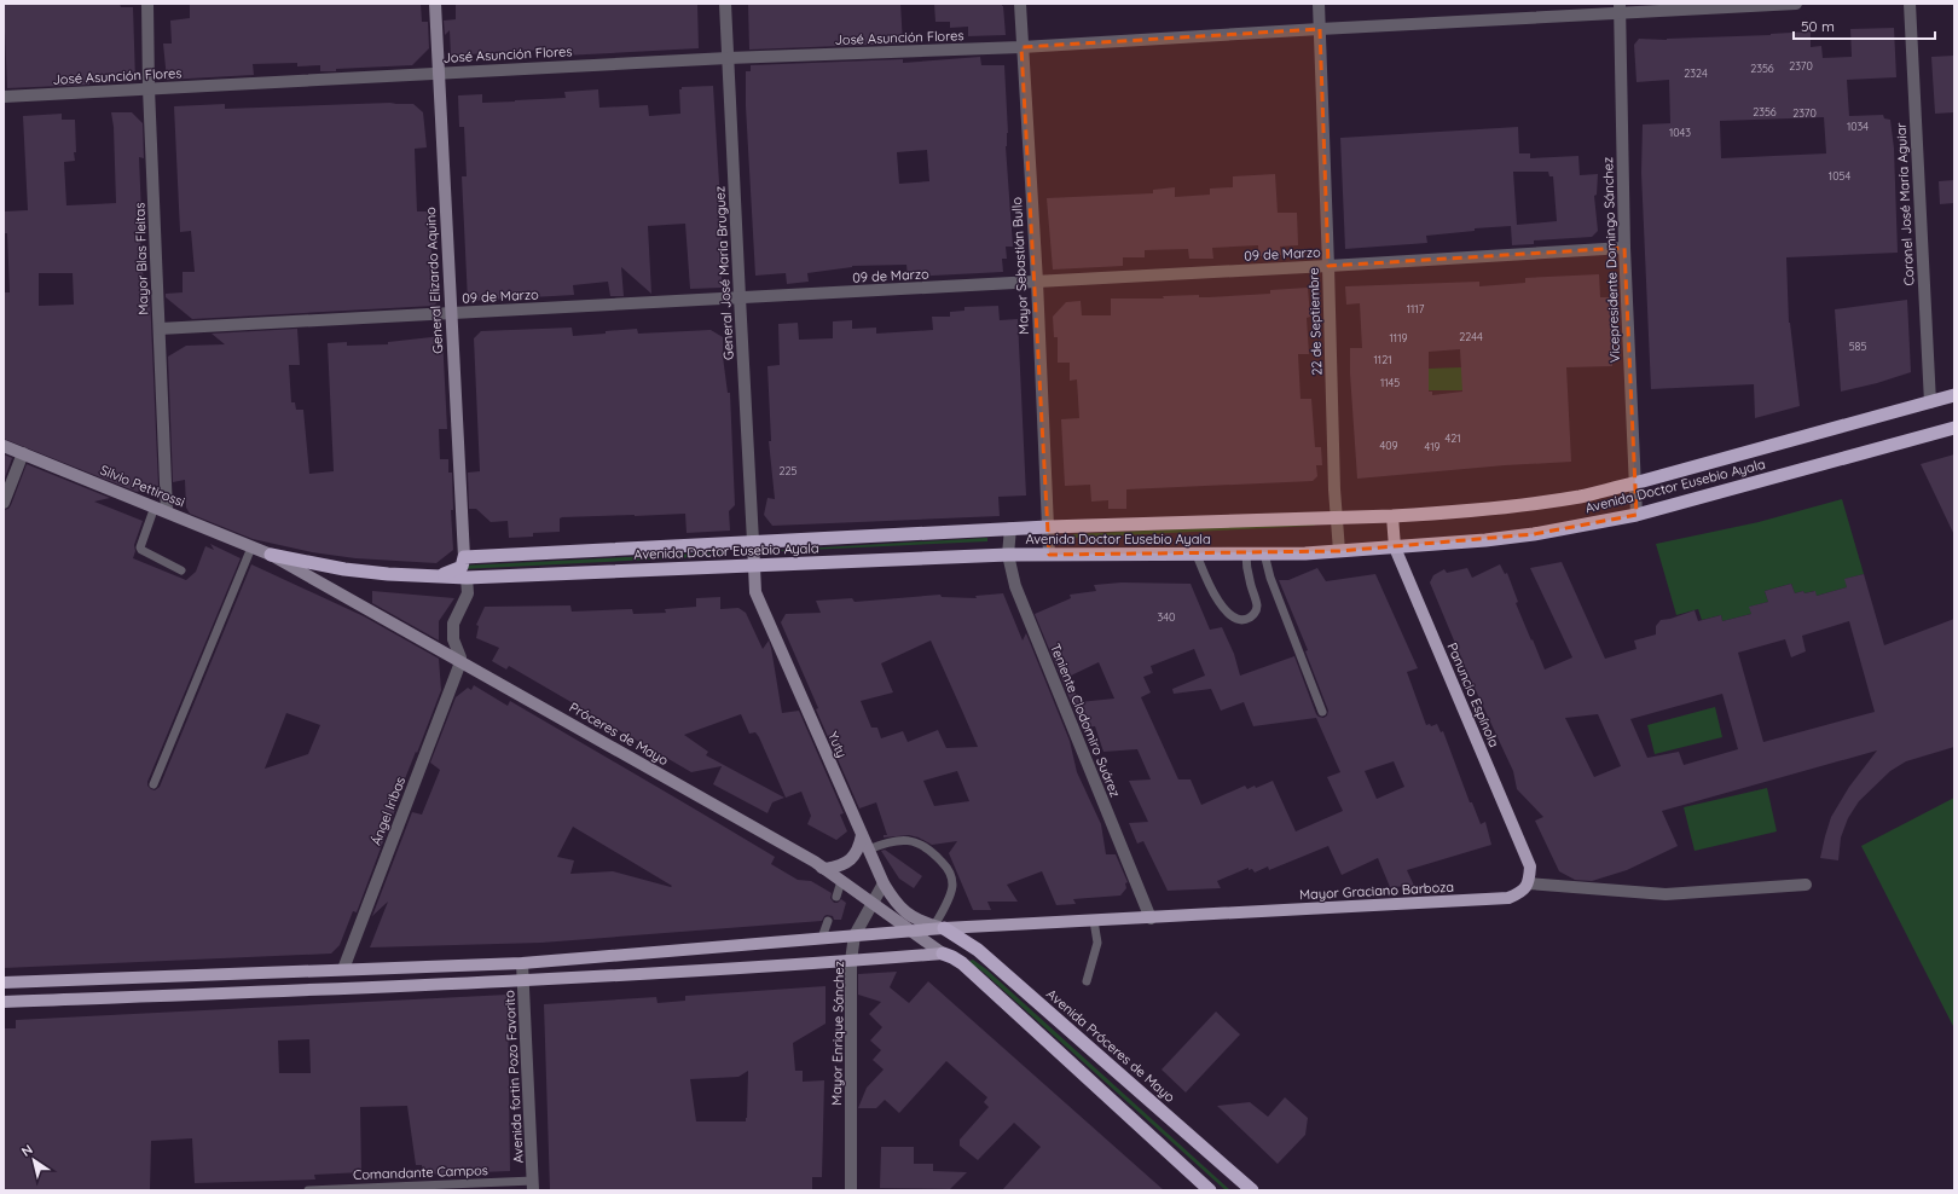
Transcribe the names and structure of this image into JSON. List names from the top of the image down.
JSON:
{
  "streets": {
    "highway": ["Avenida Doctor Eusebio Ayala", "Avenida Próceres de Mayo"],
    "main road": [
      "General Elizardo Aquino",
      "Silvio Pettirossi",
      "Panuncio Espínola",
      "Próceres de Mayo",
      "Yuty",
      "Mayor Graciano Barboza"
    ],
    "street": [
      "José Asunción Flores",
      "Coronel José María Aguiar",
      "09 de Marzo",
      "Mayor Blas Fleitas",
      "Vicepresidente Domingo Sánchez",
      "Mayor Sebastián Bullo",
      "General José María Bruguez",
      "22 de Septiembre",
      "Teniente Clodomiro Suárez",
      "Ángel Iribas",
      "Mayor Enrique Sánchez",
      "Avenida fortin Pozo Favorito"
    ],
    "lane": ["Comandante Campos"]
  },
  "crossings": [
    ["José Asunción Flores", "Mayor Blas Fleitas"],
    ["José Asunción Flores", "Vicepresidente Domingo Sánchez"],
    ["José Asunción Flores", "Mayor Sebastián Bullo"],
    ["José Asunción Flores", "General José María Bruguez"],
    ["José Asunción Flores", "General Elizardo Aquino"],
    ["José Asunción Flores", "22 de Septiembre"],
    ["Coronel José María Aguiar", "Avenida Doctor Eusebio Ayala"],
    ["09 de Marzo", "Mayor Blas Fleitas"],
    ["09 de Marzo", "Vicepresidente Domingo Sánchez"],
    ["09 de Marzo", "Mayor Sebastián Bullo"],
    ["09 de Marzo", "General José María Bruguez"],
    ["09 de Marzo", "General Elizardo Aquino"],
    ["09 de Marzo", "22 de Septiembre"],
    ["Mayor Blas Fleitas", "Silvio Pettirossi"],
    ["Vicepresidente Domingo Sánchez", "Avenida Doctor Eusebio Ayala"],
    ["Mayor Sebastián Bullo", "Avenida Doctor Eusebio Ayala"],
    ["General José María Bruguez", "Avenida Doctor Eusebio Ayala"],
    ["General José María Bruguez", "Yuty"],
    ["General Elizardo Aquino", "Avenida Doctor Eusebio Ayala"],
    ["22 de Septiembre", "Avenida Doctor Eusebio Ayala"],
    ["Silvio Pettirossi", "Avenida Doctor Eusebio Ayala"],
    ["Silvio Pettirossi", "Próceres de Mayo"],
    ["Avenida Doctor Eusebio Ayala", "Panuncio Espínola"],
    ["Avenida Doctor Eusebio Ayala", "Teniente Clodomiro Suárez"],
    ["Avenida Doctor Eusebio Ayala", "Próceres de Mayo"],
    ["Avenida Doctor Eusebio Ayala", "Yuty"],
    ["Panuncio Espínola", "Mayor Graciano Barboza"],
    ["Teniente Clodomiro Suárez", "Mayor Graciano Barboza"],
    ["Próceres de Mayo", "Ángel Iribas"],
    ["Próceres de Mayo", "Mayor Graciano Barboza"],
    ["Próceres de Mayo", "Mayor Enrique Sánchez"],
    ["Yuty", "Mayor Graciano Barboza"],
    ["Yuty", "Mayor Enrique Sánchez"],
    ["Yuty", "Avenida Próceres de Mayo"],
    ["Ángel Iribas", "Mayor Graciano Barboza"],
    ["Mayor Graciano Barboza", "Mayor Enrique Sánchez"],
    ["Mayor Graciano Barboza", "Avenida Próceres de Mayo"],
    ["Mayor Graciano Barboza", "Avenida fortin Pozo Favorito"],
    ["Avenida fortin Pozo Favorito", "Comandante Campos"]
  ],
  "house_numbers": [
    "2370",
    "2356",
    "2324",
    "2356",
    "2370",
    "1034",
    "1043",
    "1054",
    "1117",
    "2244",
    "1119",
    "585",
    "1121",
    "1145",
    "421",
    "409",
    "419",
    "225",
    "340"
  ],
  "scale_bar": "50 m",
  "north": "top left"
}
